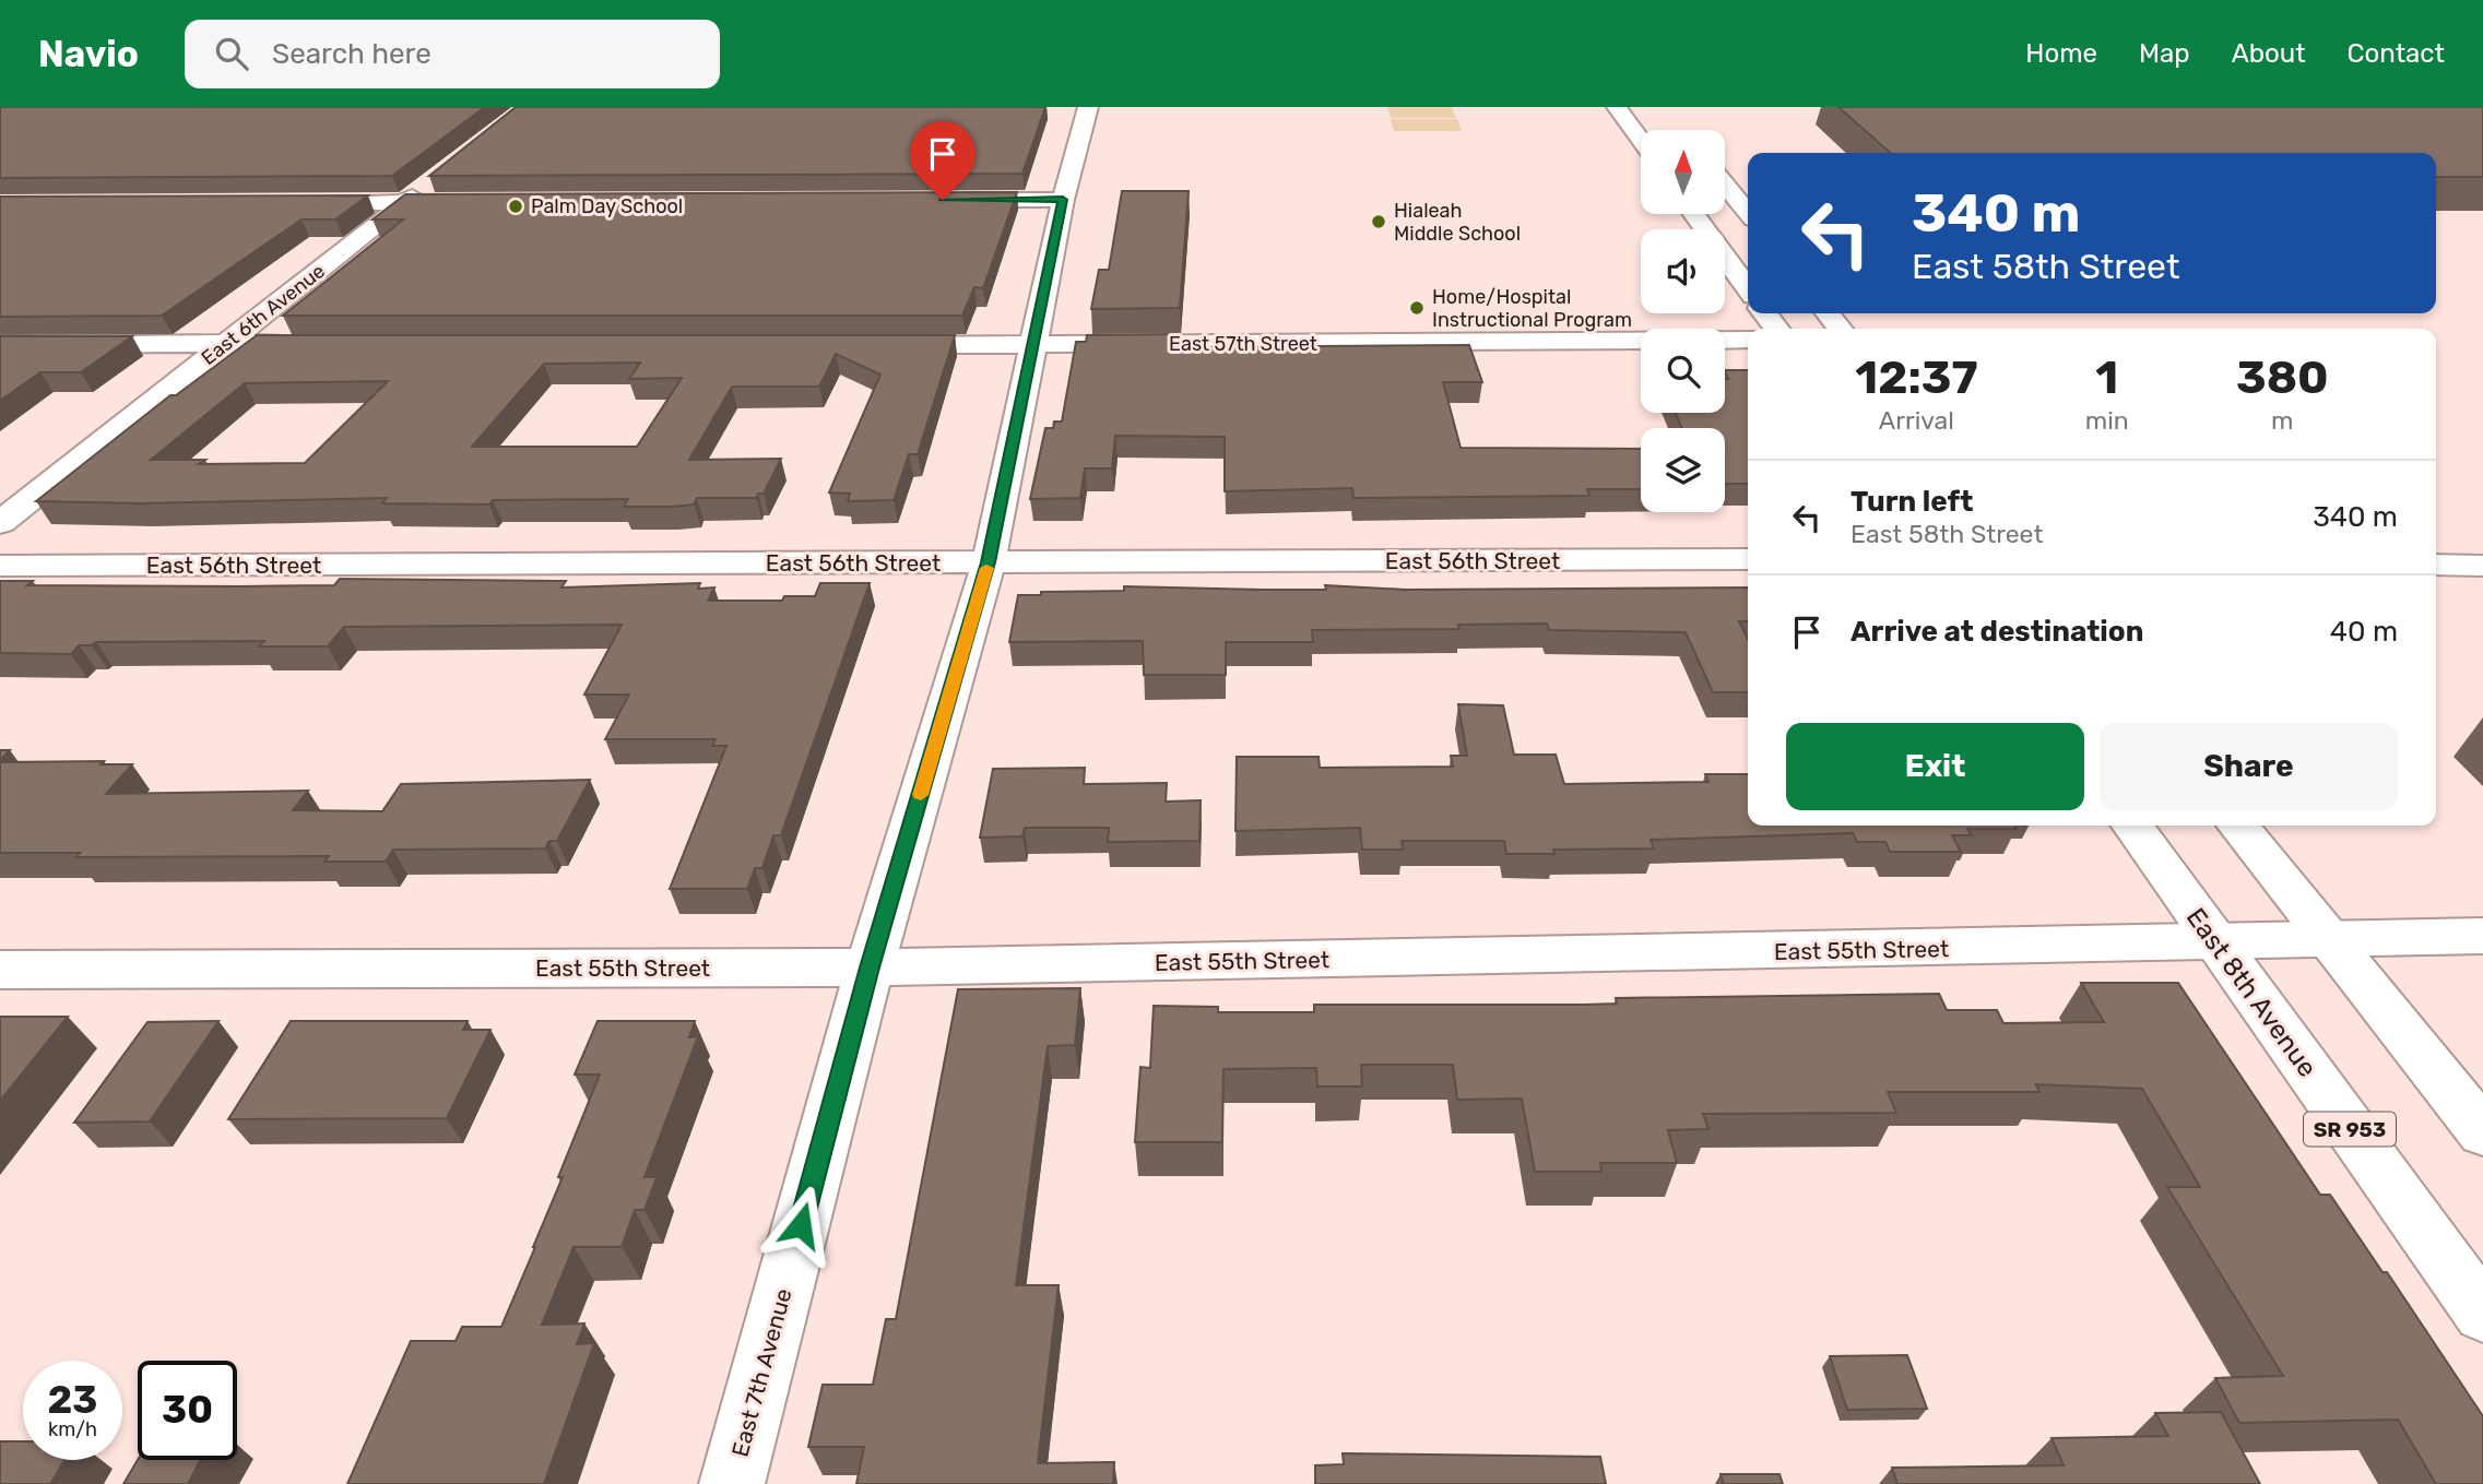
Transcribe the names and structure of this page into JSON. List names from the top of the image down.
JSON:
{
  "streets": {
    "street": [
      "East 6th Avenue",
      "East 57th Street",
      "East 56th Street",
      "East 55th Street",
      "East 8th Avenue",
      "SR 953",
      "East 7th Avenue"
    ]
  },
  "crossings": [
    ["East 57th Street", "East 7th Avenue"],
    ["East 56th Street", "East 7th Avenue"],
    ["East 55th Street", "East 8th Avenue"],
    ["East 55th Street", "East 7th Avenue"]
  ],
  "places": ["Palm Day School", "Hialeah Middle School", "Home/Hospital Instructional Program"],
  "north": "top",
  "page": {
    "header": "Navio",
    "search": "Search here",
    "nav": [
      "Home",
      "Map",
      "About",
      "Contact"
    ],
    "turn": ["340 m", "East 58th Street"],
    "eta": [
      "12:37",
      "Arrival",
      "1",
      "min",
      "380",
      "m"
    ],
    "list": [
      {
        "name": "Turn left",
        "note": "East 58th Street",
        "value": "340 m"
      },
      {
        "name": "Arrive at destination",
        "value": "40 m"
      }
    ],
    "buttons": ["Exit", "Share"],
    "speed": "23 km/h",
    "limit": "30"
  }
}
